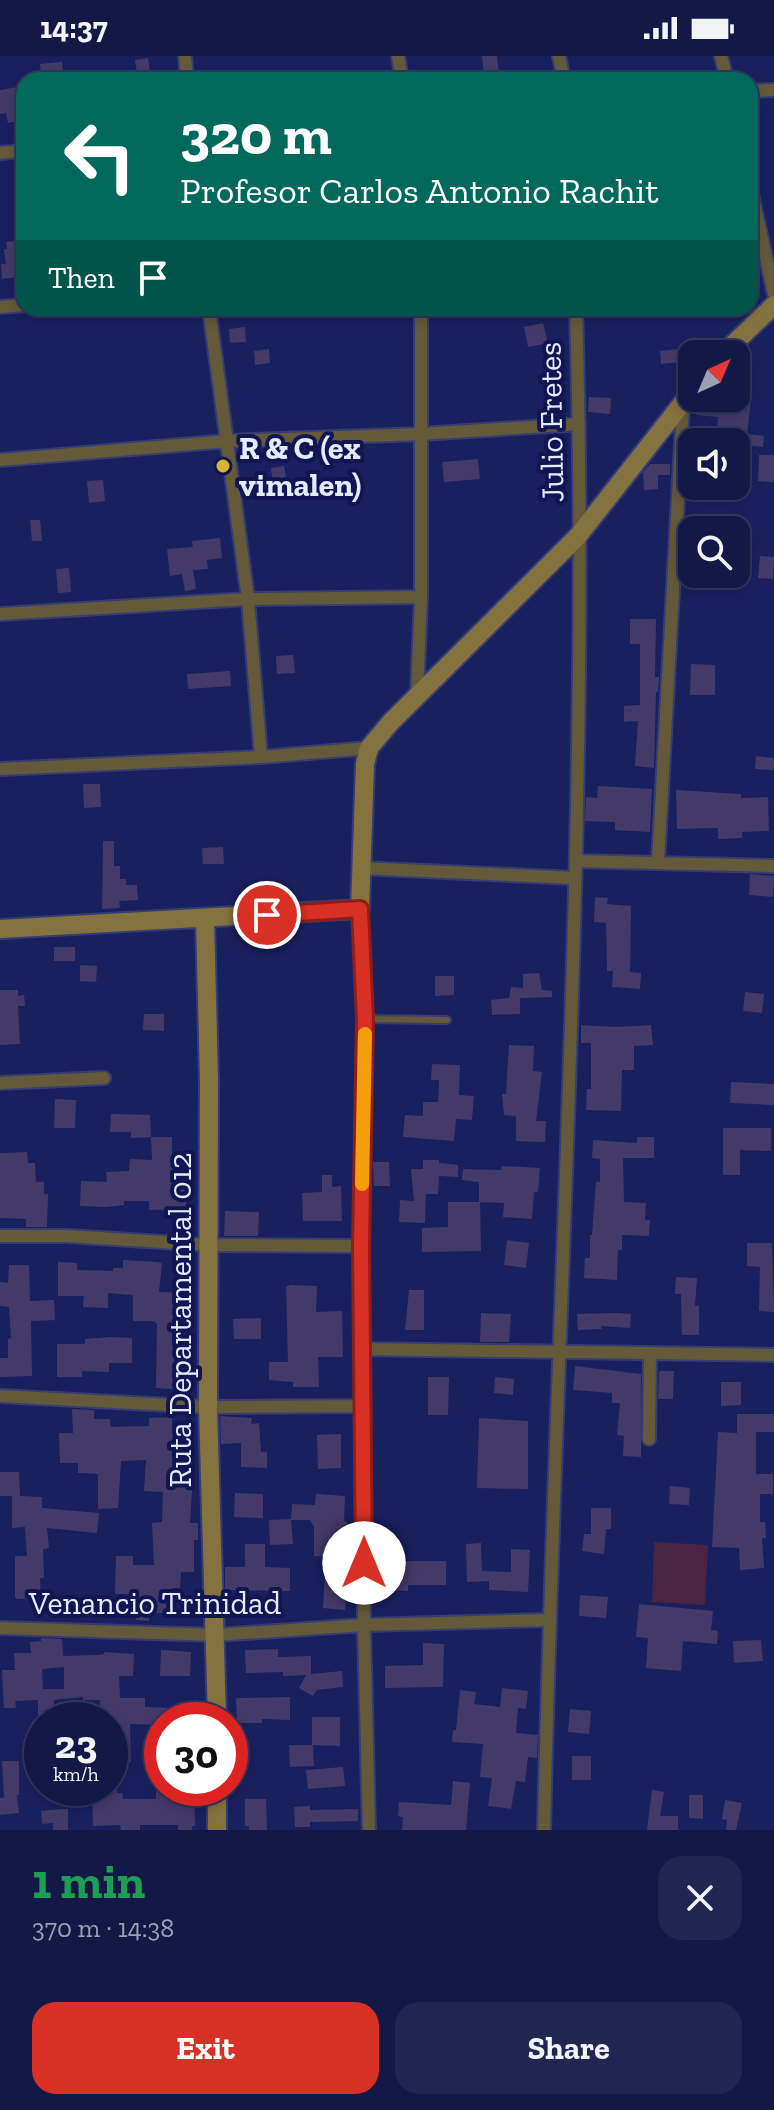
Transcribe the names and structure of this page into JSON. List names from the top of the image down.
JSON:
{
  "streets": {
    "main road": ["Ruta Departamental 012"],
    "street": ["Julio Fretes", "Venancio Trinidad"]
  },
  "crossings": [
    ["Julio Fretes", "Venancio Trinidad"],
    ["Ruta Departamental 012", "Venancio Trinidad"]
  ],
  "places": ["R & C (ex vimalen)"],
  "north": "top right",
  "page": {
    "status": "14:37",
    "turn": ["320 m", "Profesor Carlos Antonio Rachit"],
    "then": "Then",
    "speed": "23 km/h",
    "limit": "30",
    "heading": ["1 min", "370 m · 14:38"],
    "buttons": ["Exit", "Share"]
  }
}
